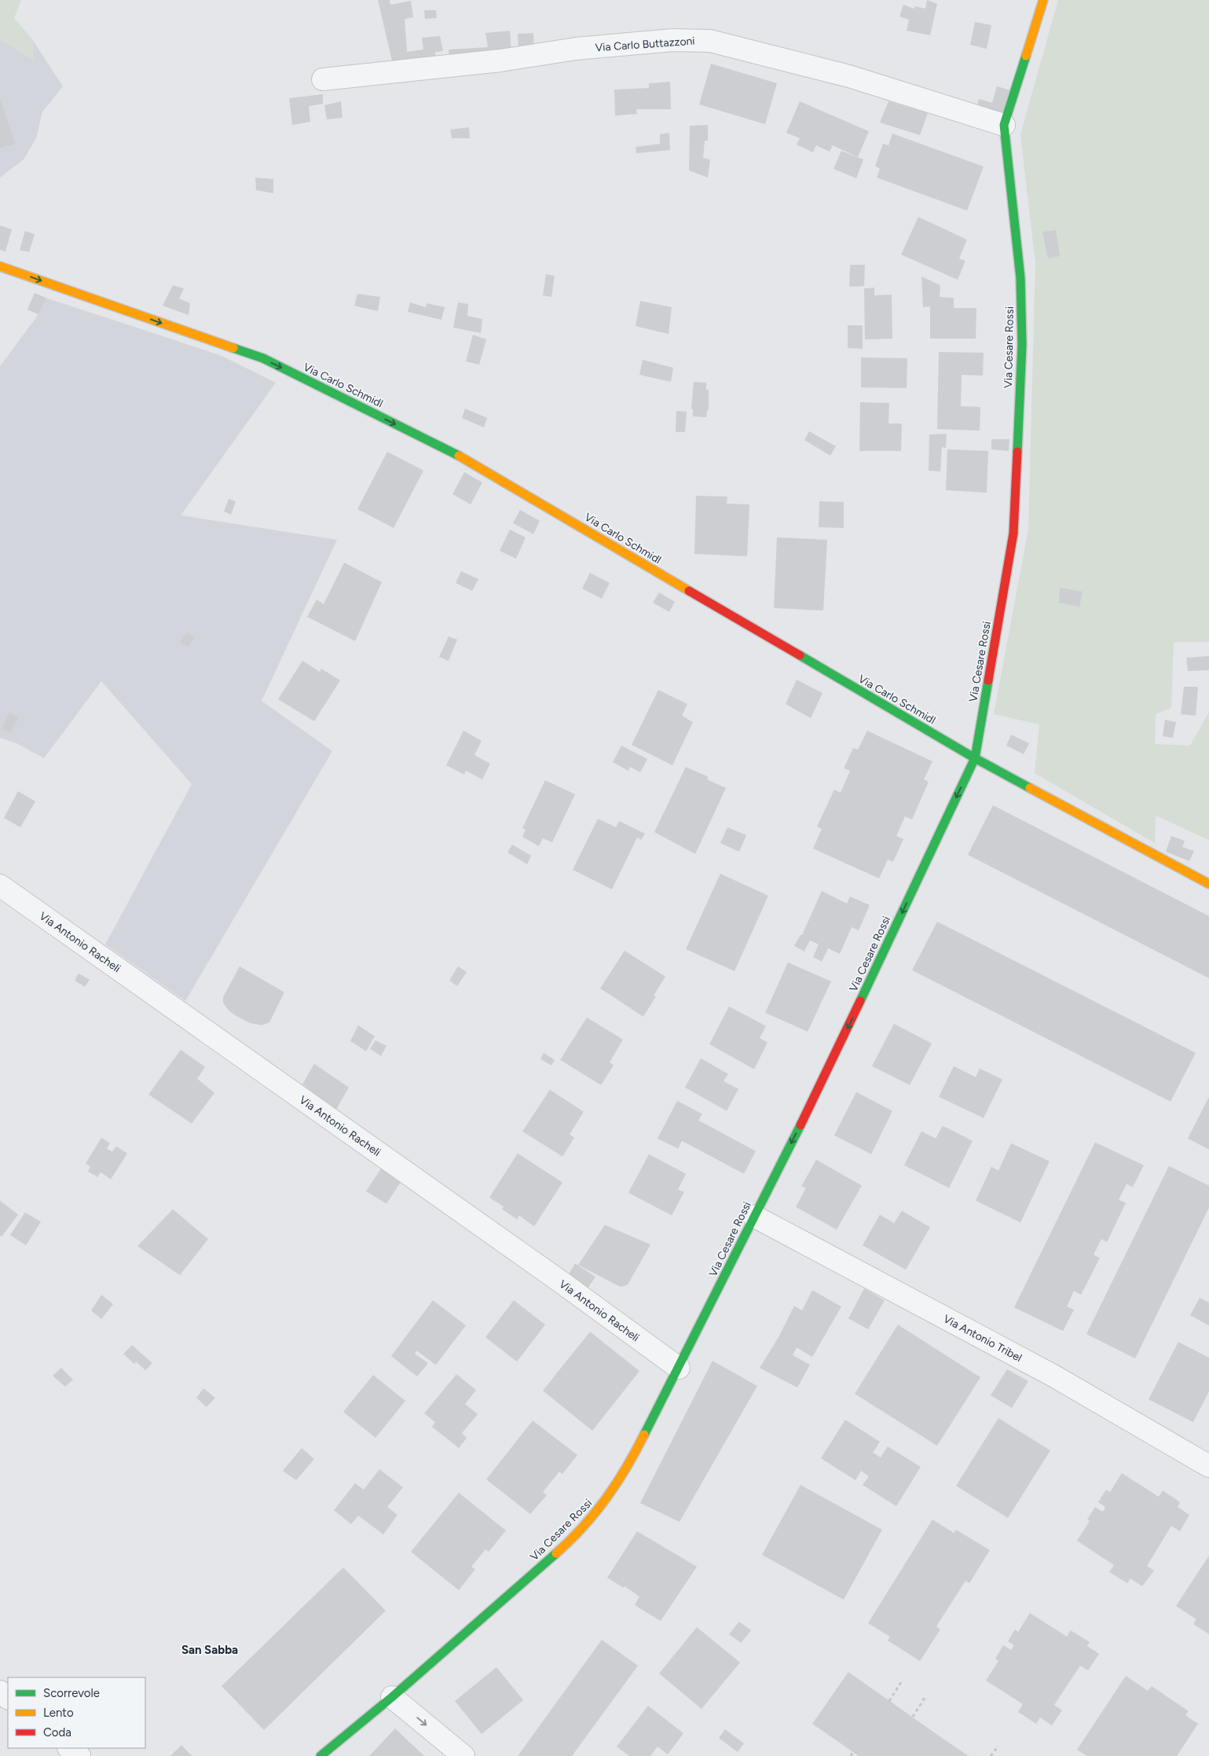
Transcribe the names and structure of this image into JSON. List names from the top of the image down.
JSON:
{
  "streets": {
    "street": [
      "Via Carlo Buttazzoni",
      "Via Cesare Rossi",
      "Via Carlo Schmidl",
      "Via Antonio Racheli",
      "Via Antonio Tribel"
    ]
  },
  "crossings": [
    ["Via Carlo Buttazzoni", "Via Cesare Rossi"],
    ["Via Cesare Rossi", "Via Carlo Schmidl"],
    ["Via Cesare Rossi", "Via Antonio Racheli"],
    ["Via Cesare Rossi", "Via Antonio Tribel"]
  ],
  "one_way": ["Via Carlo Schmidl"],
  "districts": ["San Sabba"],
  "legend": ["Scorrevole", "Lento", "Coda"]
}
